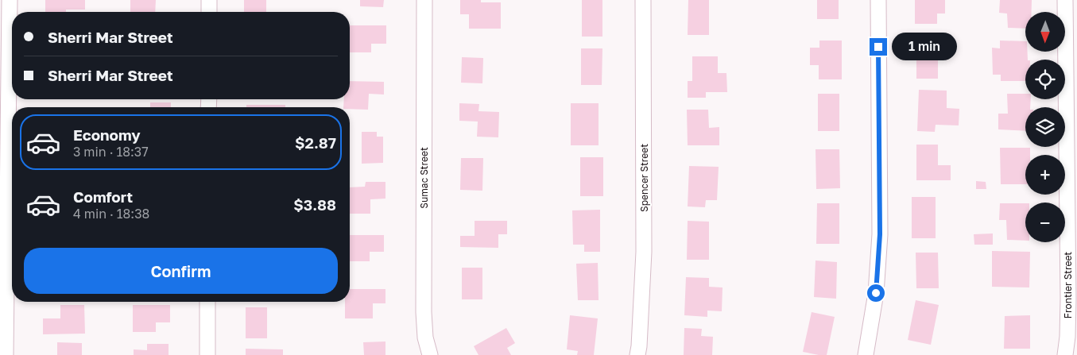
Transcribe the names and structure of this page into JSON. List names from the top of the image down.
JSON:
{
  "streets": {
    "street": ["Sumac Street", "Spencer Street", "Frontier Street"]
  },
  "north": "bottom",
  "page": {
    "map_buttons": ["+", "−"],
    "banner": ["Sherri Mar Street", "Sherri Mar Street"],
    "bubble": "1 min",
    "list": [
      {
        "name": "Economy",
        "note": "3 min · 18:37",
        "value": "$2.87"
      },
      {
        "name": "Comfort",
        "note": "4 min · 18:38",
        "value": "$3.88"
      }
    ],
    "buttons": "Confirm"
  }
}
